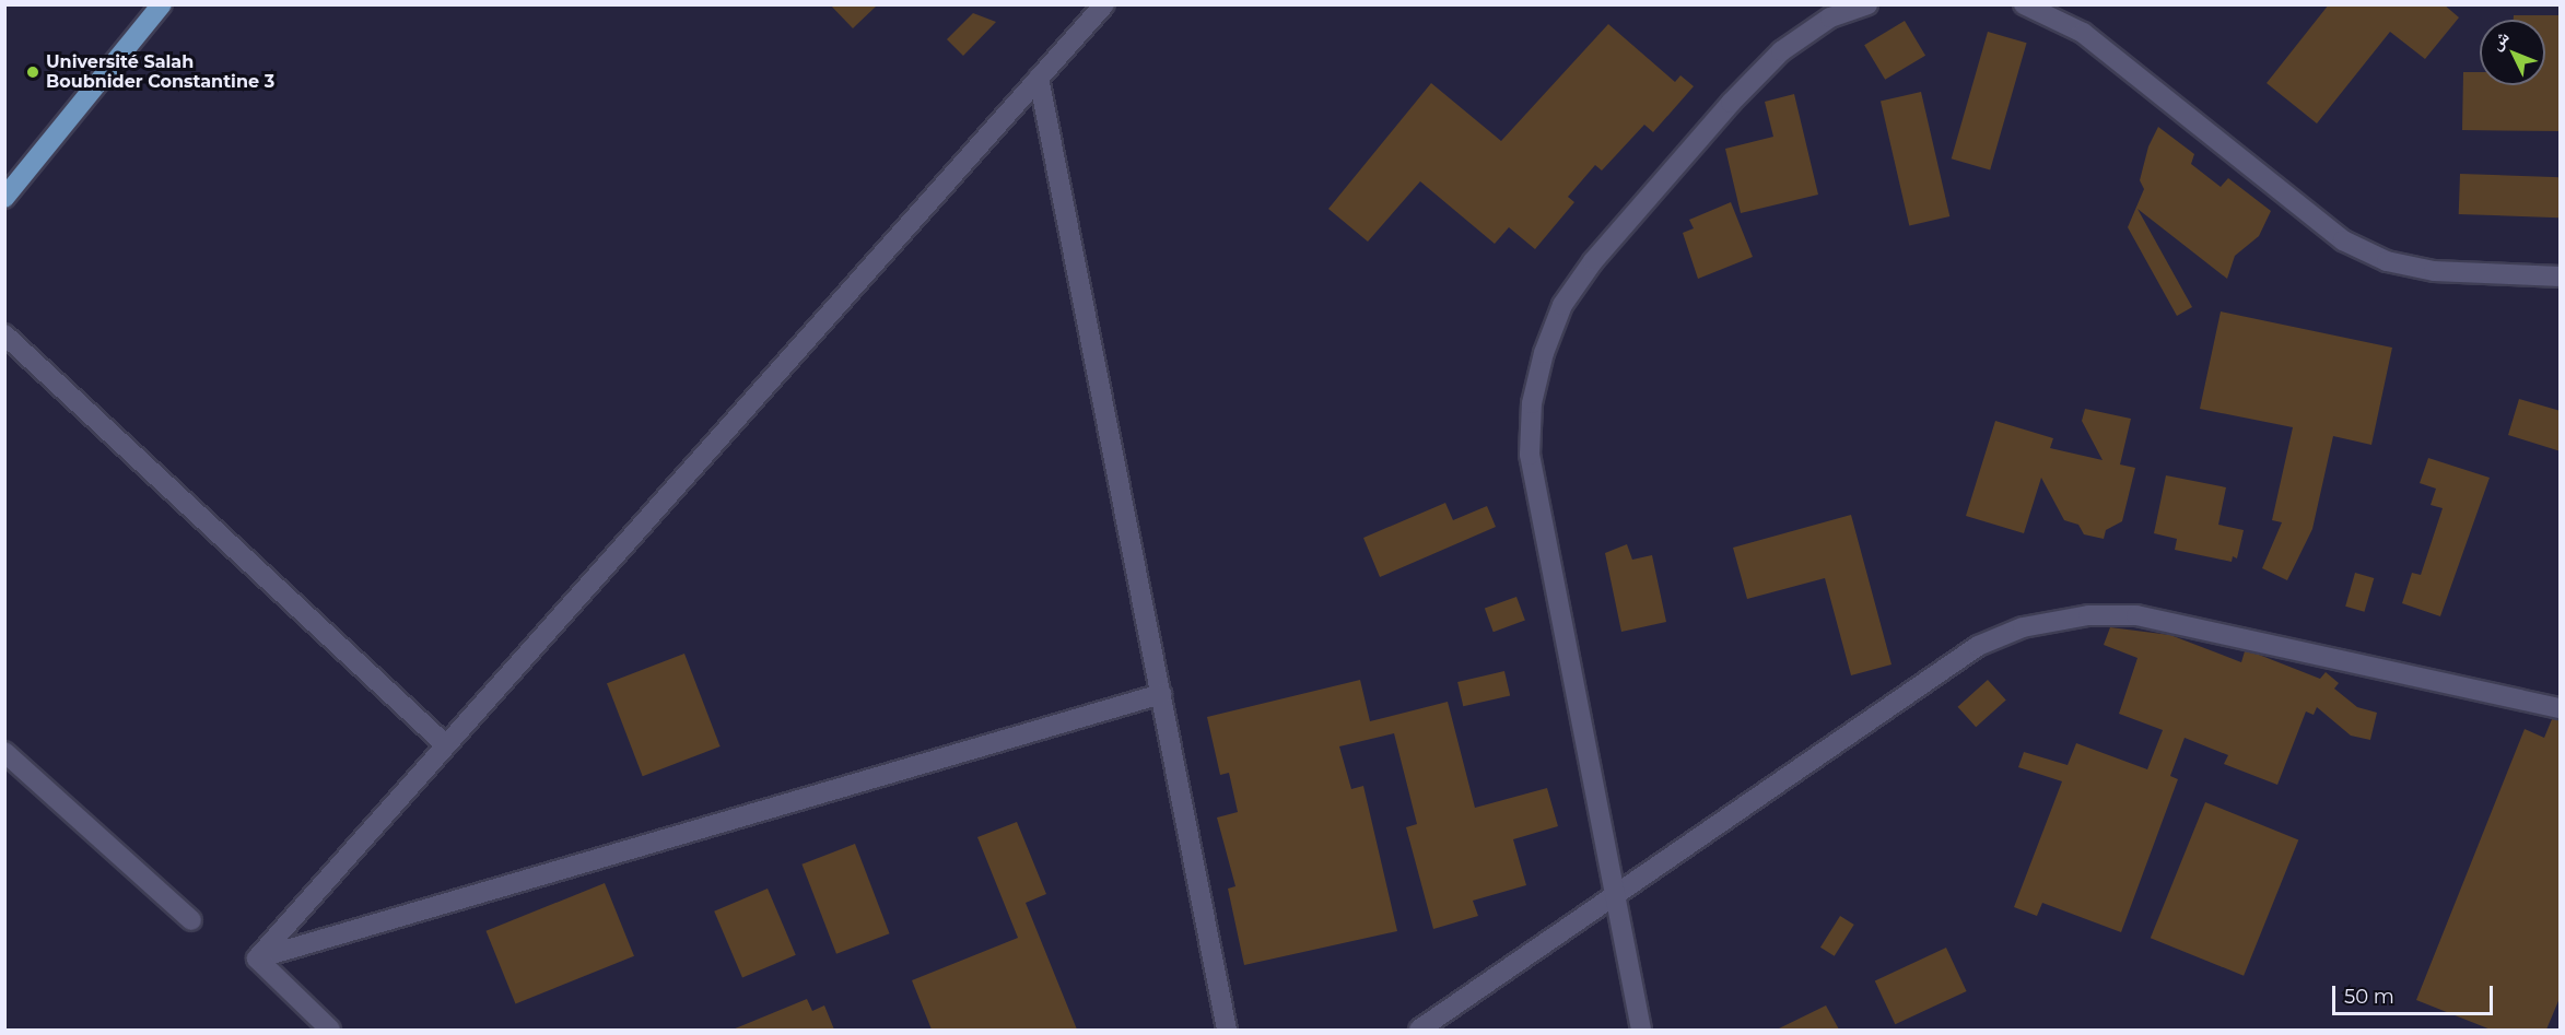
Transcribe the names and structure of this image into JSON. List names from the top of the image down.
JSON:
{
  "places": ["Université Salah Boubnider Constantine 3"],
  "scale_bar": "50 m",
  "north": "top left"
}
